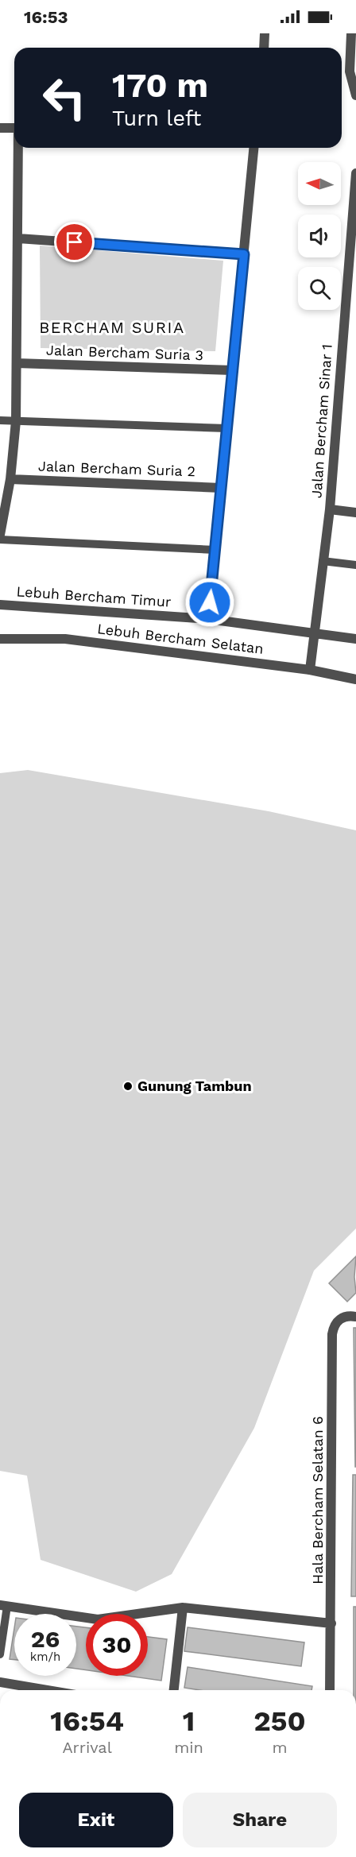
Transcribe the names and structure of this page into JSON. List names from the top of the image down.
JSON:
{
  "streets": {
    "street": [
      "Jalan Bercham Suria 3",
      "Jalan Bercham Sinar 1",
      "Jalan Bercham Suria 2",
      "Lebuh Bercham Timur",
      "Lebuh Bercham Selatan",
      "Hala Bercham Selatan 6"
    ]
  },
  "crossings": [
    ["Jalan Bercham Sinar 1", "Lebuh Bercham Timur"],
    ["Jalan Bercham Sinar 1", "Lebuh Bercham Selatan"]
  ],
  "districts": ["BERCHAM SURIA"],
  "places": ["Gunung Tambun"],
  "north": "left",
  "page": {
    "status": "16:53",
    "turn": ["170 m", "Turn left"],
    "speed": "26 km/h",
    "limit": "30",
    "eta": [
      "16:54",
      "Arrival",
      "1",
      "min",
      "250",
      "m"
    ],
    "buttons": ["Exit", "Share"]
  }
}
